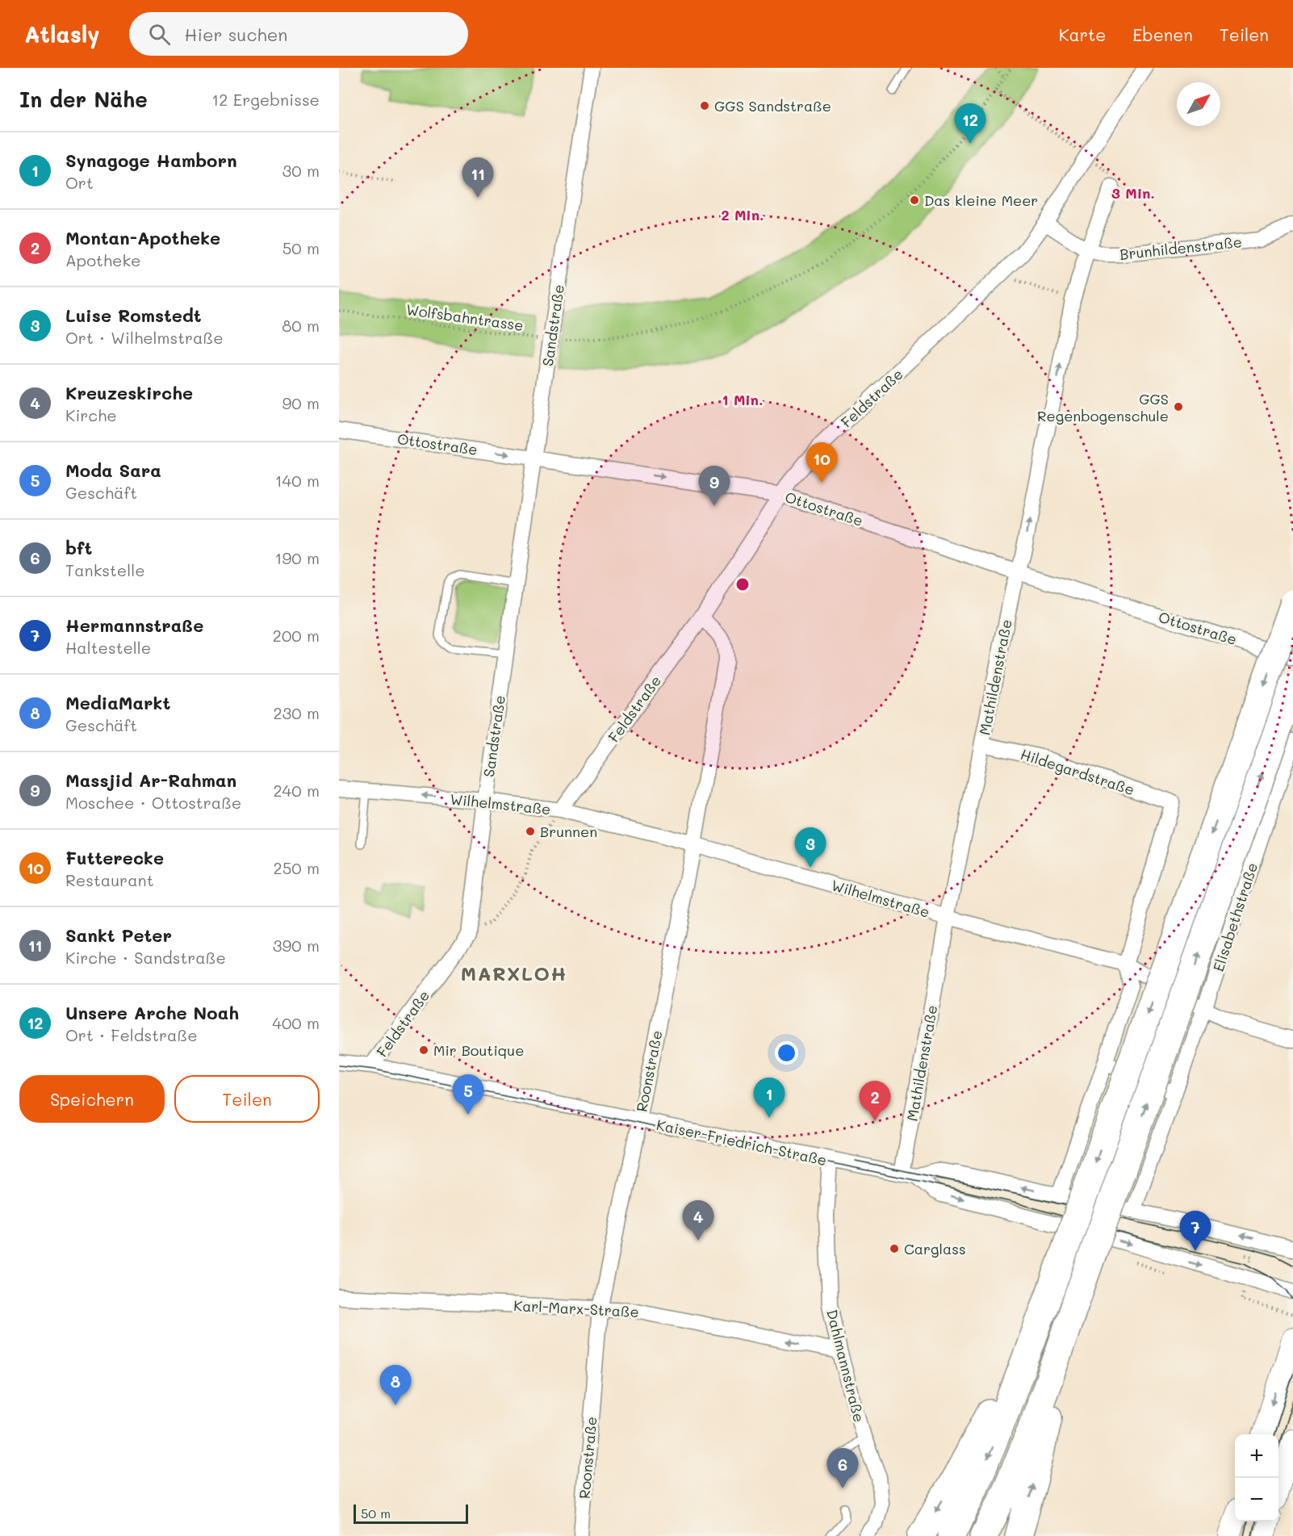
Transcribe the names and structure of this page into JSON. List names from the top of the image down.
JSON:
{
  "streets": {
    "street": [
      "Brunhildenstraße",
      "Sandstraße",
      "Feldstraße",
      "Ottostraße",
      "Mathildenstraße",
      "Hildegardstraße",
      "Wilhelmstraße",
      "Elisabethstraße",
      "Roonstraße",
      "Kaiser-Friedrich-Straße",
      "Karl-Marx-Straße",
      "Dahlmannstraße"
    ],
    "path": ["Wolfsbahntrasse"]
  },
  "crossings": [
    ["Brunhildenstraße", "Feldstraße"],
    ["Brunhildenstraße", "Mathildenstraße"],
    ["Wolfsbahntrasse", "Sandstraße"],
    ["Sandstraße", "Feldstraße"],
    ["Sandstraße", "Ottostraße"],
    ["Sandstraße", "Wilhelmstraße"],
    ["Feldstraße", "Ottostraße"],
    ["Feldstraße", "Wilhelmstraße"],
    ["Feldstraße", "Roonstraße"],
    ["Feldstraße", "Kaiser-Friedrich-Straße"],
    ["Ottostraße", "Mathildenstraße"],
    ["Mathildenstraße", "Hildegardstraße"],
    ["Mathildenstraße", "Wilhelmstraße"],
    ["Mathildenstraße", "Kaiser-Friedrich-Straße"],
    ["Hildegardstraße", "Wilhelmstraße"],
    ["Wilhelmstraße", "Elisabethstraße"],
    ["Wilhelmstraße", "Roonstraße"],
    ["Elisabethstraße", "Kaiser-Friedrich-Straße"],
    ["Roonstraße", "Kaiser-Friedrich-Straße"],
    ["Roonstraße", "Karl-Marx-Straße"],
    ["Kaiser-Friedrich-Straße", "Dahlmannstraße"],
    ["Karl-Marx-Straße", "Dahlmannstraße"]
  ],
  "one_way": ["Ottostraße", "Karl-Marx-Straße"],
  "districts": ["MARXLOH"],
  "places": [
    "GGS Sandstraße",
    "Das kleine Meer",
    "GGS Regenbogenschule",
    "Brunnen",
    "Mir Boutique",
    "Carglass"
  ],
  "scale_bar": "50 m",
  "north": "top right",
  "page": {
    "header": "Atlasly",
    "search": "Hier suchen",
    "nav": ["Karte", "Ebenen", "Teilen"],
    "heading": ["In der Nähe", "12 Ergebnisse"],
    "pins": [
      "12",
      "11",
      "10",
      "9",
      "3",
      "5",
      "1",
      "2",
      "4",
      "7",
      "8",
      "6"
    ],
    "list": [
      {
        "mark": "1",
        "name": "Synagoge Hamborn",
        "note": "Ort",
        "value": "30 m"
      },
      {
        "mark": "2",
        "name": "Montan-Apotheke",
        "note": "Apotheke",
        "value": "50 m"
      },
      {
        "mark": "3",
        "name": "Luise Romstedt",
        "note": "Ort · Wilhelmstraße",
        "value": "80 m"
      },
      {
        "mark": "4",
        "name": "Kreuzeskirche",
        "note": "Kirche",
        "value": "90 m"
      },
      {
        "mark": "5",
        "name": "Moda Sara",
        "note": "Geschäft",
        "value": "140 m"
      },
      {
        "mark": "6",
        "name": "bft",
        "note": "Tankstelle",
        "value": "190 m"
      },
      {
        "mark": "7",
        "name": "Hermannstraße",
        "note": "Haltestelle",
        "value": "200 m"
      },
      {
        "mark": "8",
        "name": "MediaMarkt",
        "note": "Geschäft",
        "value": "230 m"
      },
      {
        "mark": "9",
        "name": "Massjid Ar-Rahman",
        "note": "Moschee · Ottostraße",
        "value": "240 m"
      },
      {
        "mark": "10",
        "name": "Futterecke",
        "note": "Restaurant",
        "value": "250 m"
      },
      {
        "mark": "11",
        "name": "Sankt Peter",
        "note": "Kirche · Sandstraße",
        "value": "390 m"
      },
      {
        "mark": "12",
        "name": "Unsere Arche Noah",
        "note": "Ort · Feldstraße",
        "value": "400 m"
      }
    ],
    "buttons": ["Speichern", "Teilen"],
    "map_buttons": ["+", "−"],
    "scale": "50 m"
  },
  "rings": ["3 Min.", "2 Min.", "1 Min."]
}
